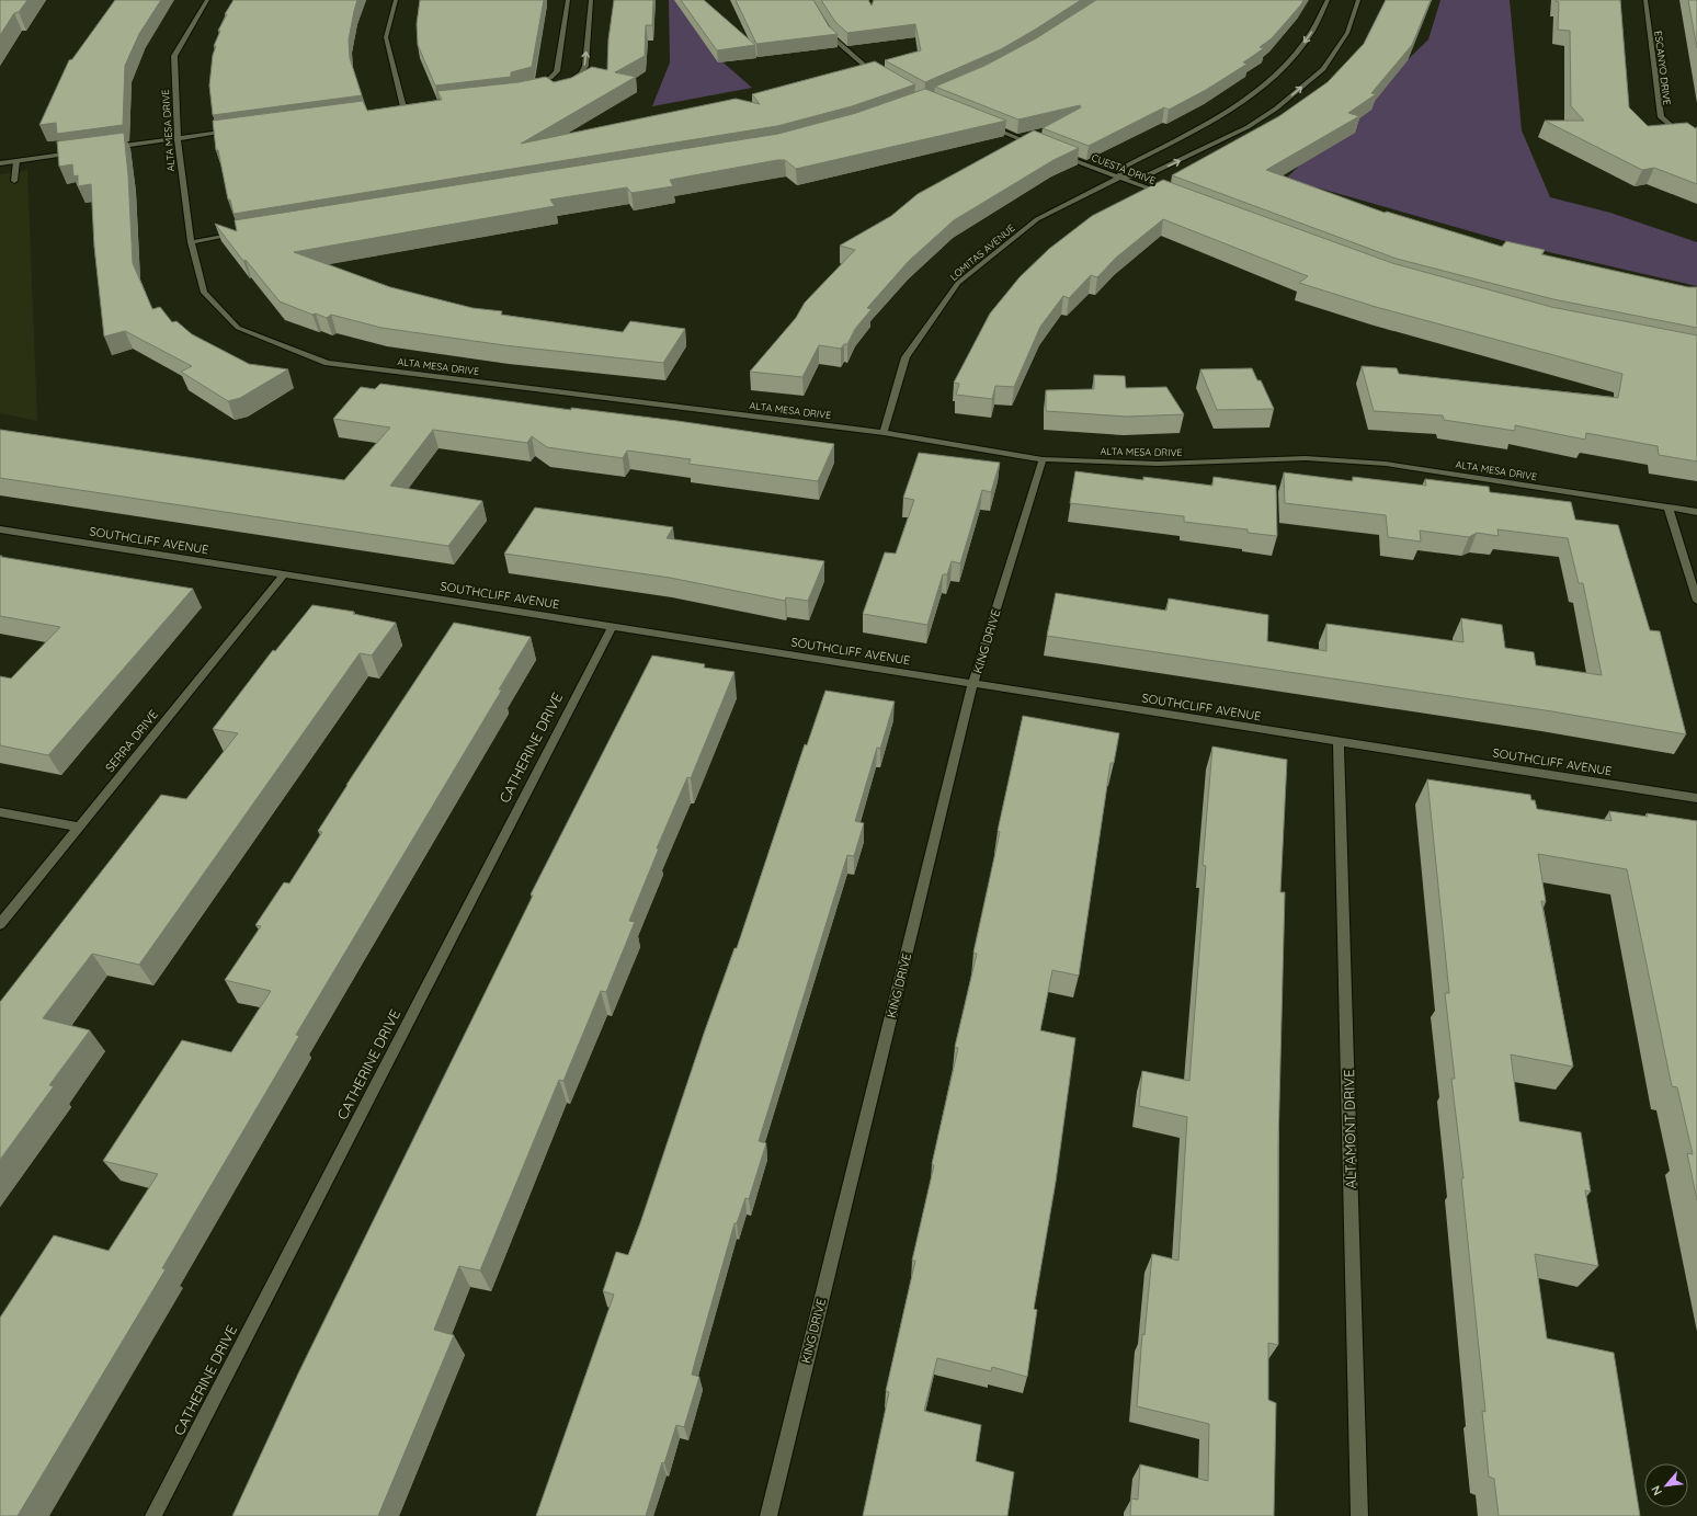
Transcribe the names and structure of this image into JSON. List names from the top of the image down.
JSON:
{
  "streets": {
    "street": [
      "ESCANYO DRIVE",
      "ALTA MESA DRIVE",
      "CUESTA DRIVE",
      "LOMITAS AVENUE",
      "SOUTHCLIFF AVENUE",
      "KING DRIVE",
      "SERRA DRIVE",
      "CATHERINE DRIVE",
      "ALTAMONT DRIVE"
    ]
  },
  "crossings": [
    ["ALTA MESA DRIVE", "LOMITAS AVENUE"],
    ["ALTA MESA DRIVE", "KING DRIVE"],
    ["CUESTA DRIVE", "LOMITAS AVENUE"],
    ["SOUTHCLIFF AVENUE", "KING DRIVE"],
    ["SOUTHCLIFF AVENUE", "SERRA DRIVE"],
    ["SOUTHCLIFF AVENUE", "CATHERINE DRIVE"],
    ["SOUTHCLIFF AVENUE", "ALTAMONT DRIVE"]
  ],
  "north": "bottom left"
}
